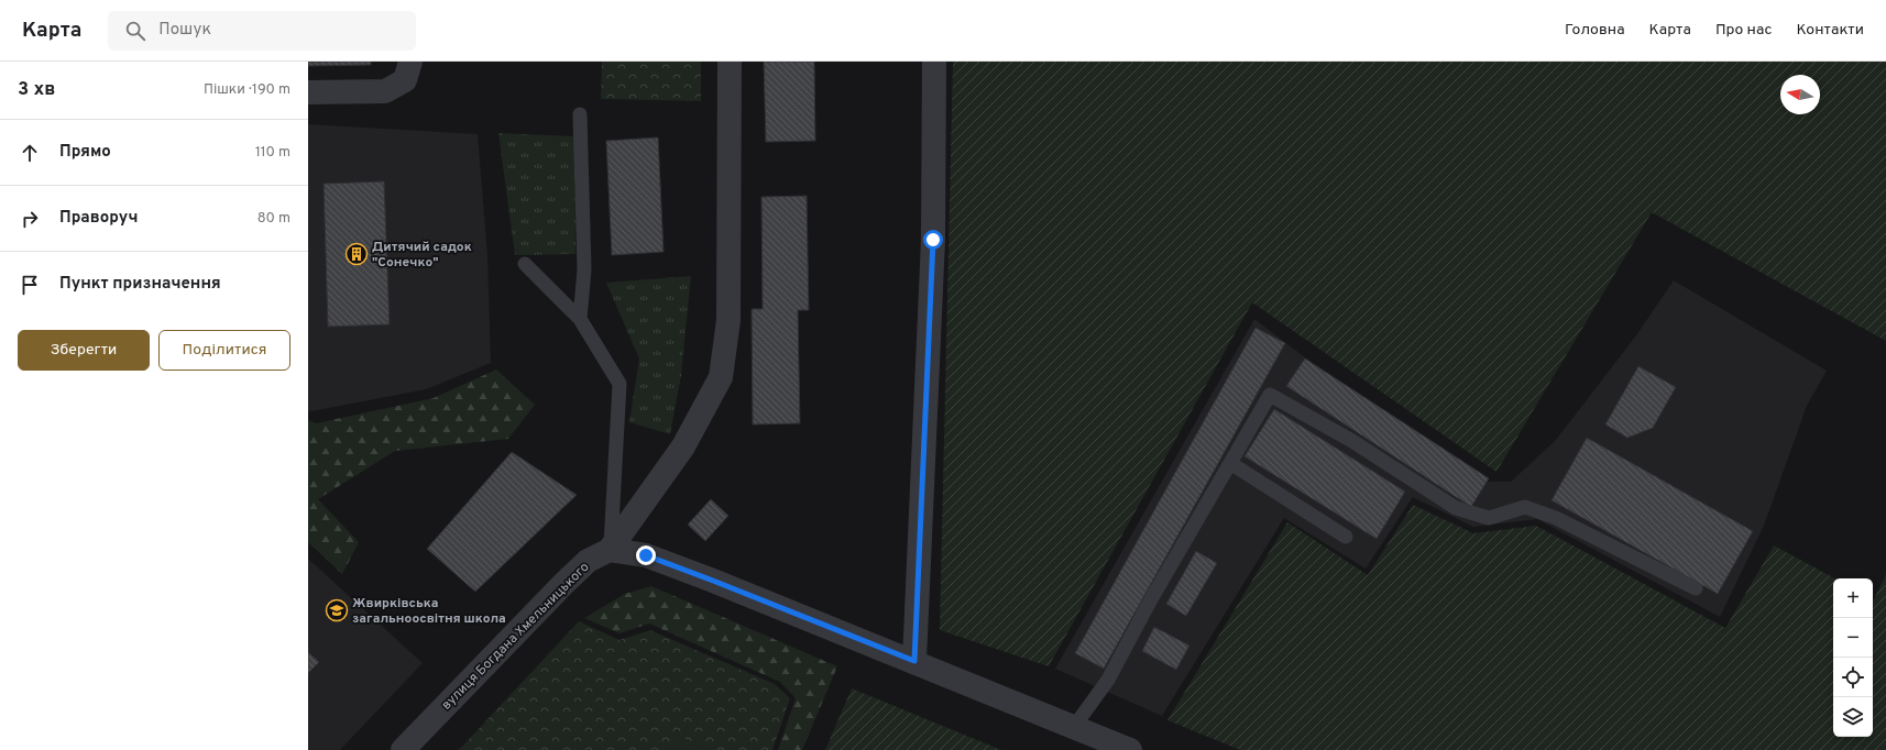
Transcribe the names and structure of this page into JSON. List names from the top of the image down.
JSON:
{
  "streets": {
    "street": ["вулиця Богдана Хмельницького"]
  },
  "places": {
    "building": ["Дитячий садок \"Сонечко\""],
    "school or university": ["Жвирківська загальноосвітня школа"]
  },
  "north": "left",
  "page": {
    "header": "Карта",
    "search": "Пошук",
    "nav": [
      "Головна",
      "Карта",
      "Про нас",
      "Контакти"
    ],
    "heading": ["3 хв", "Пішки · 190 m"],
    "list": [
      ["Прямо", "110 m"],
      ["Праворуч", "80 m"],
      "Пункт призначення"
    ],
    "buttons": ["Зберегти", "Поділитися"],
    "map_buttons": ["+", "−"]
  }
}
